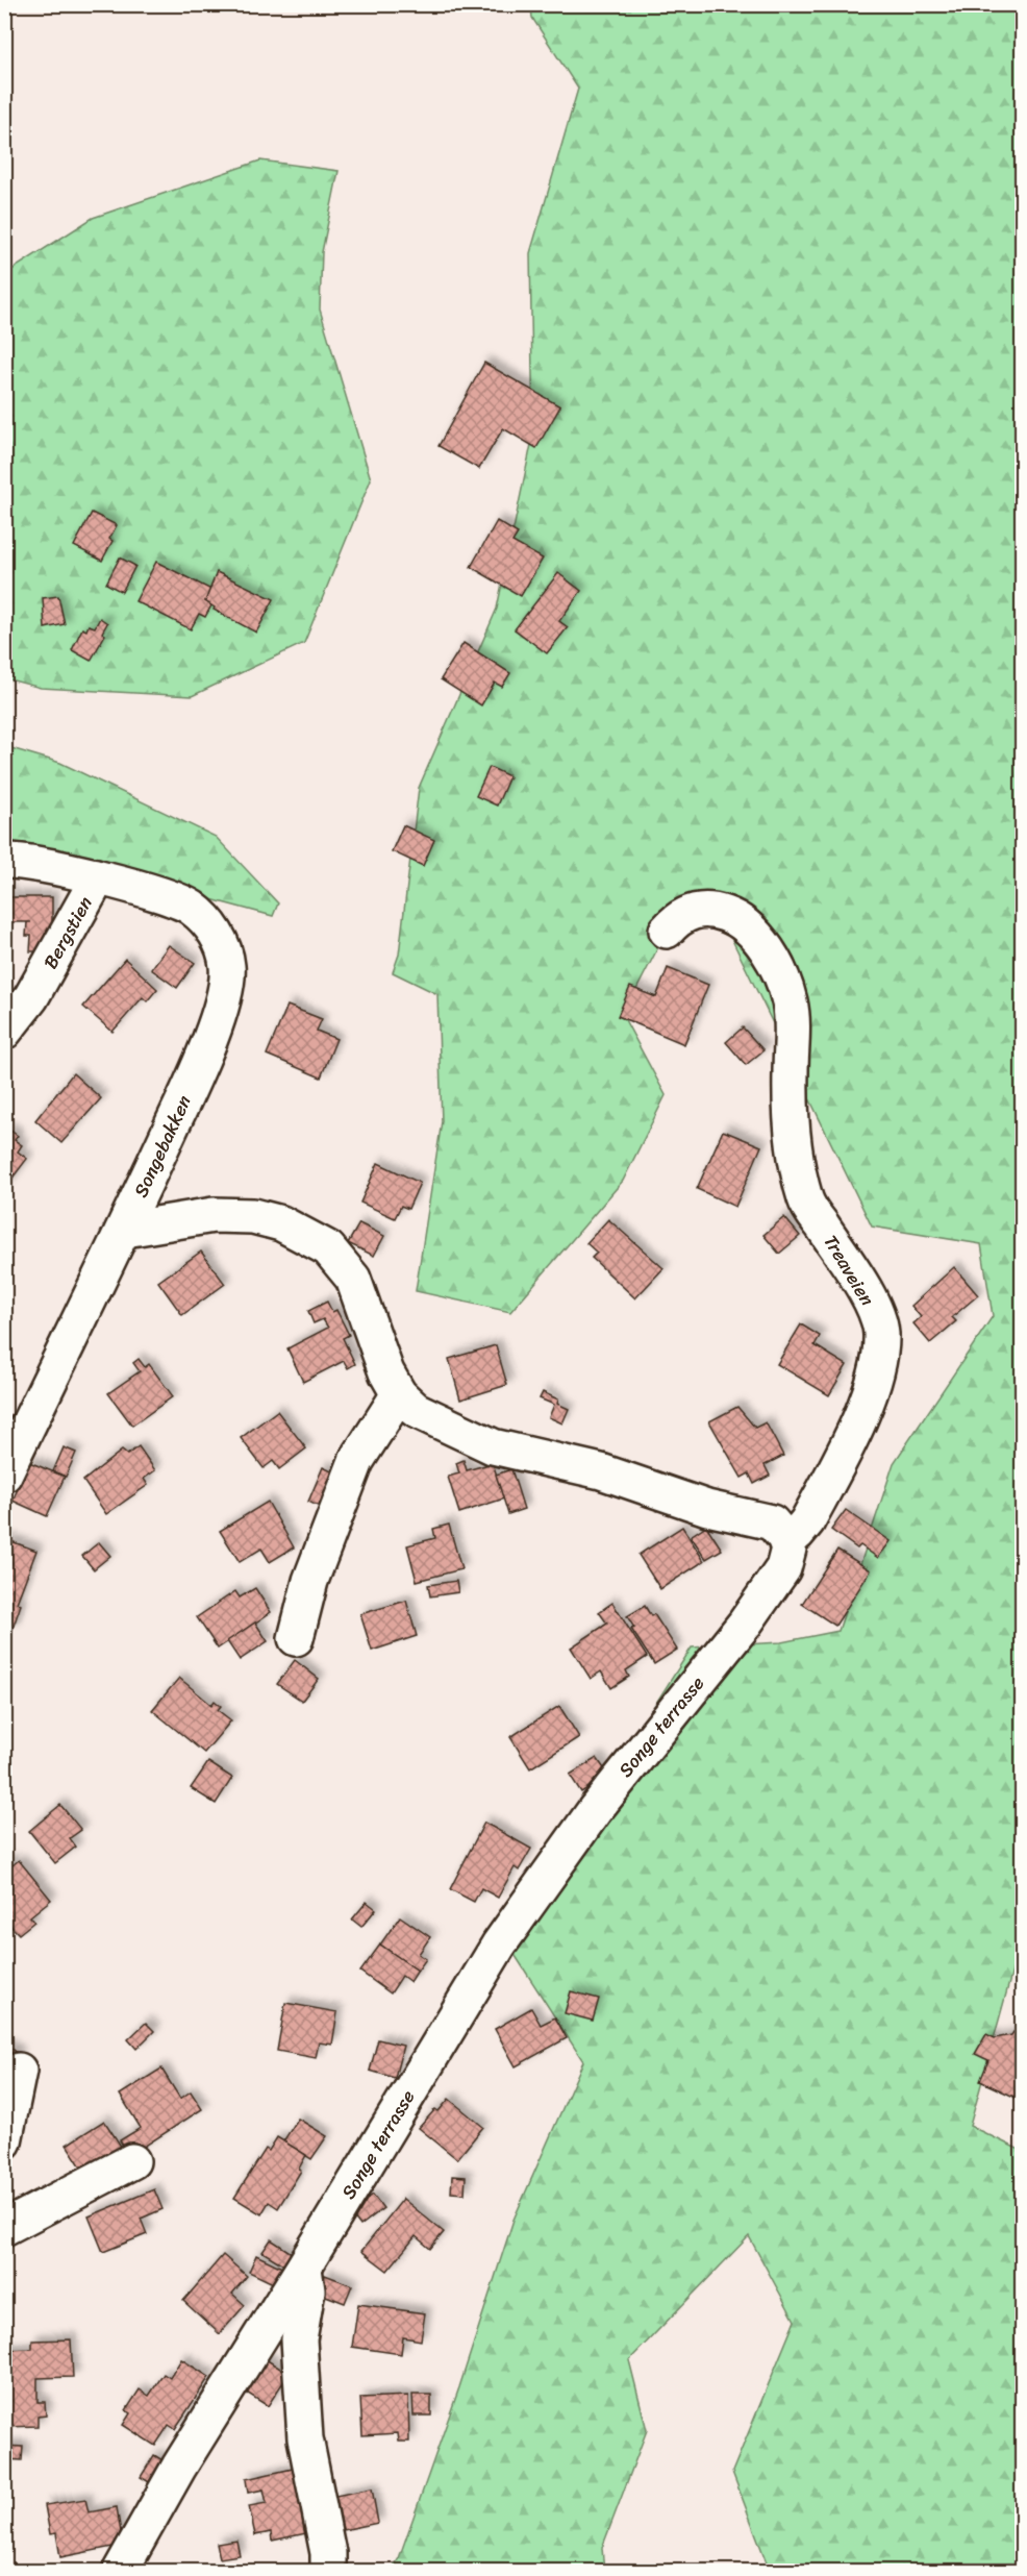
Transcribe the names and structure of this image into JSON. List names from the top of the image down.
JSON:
{
  "streets": {
    "street": [
      "Bergstien",
      "Songebakken",
      "Treaveien",
      "Songe terrasse"
    ]
  },
  "crossings": [
    ["Bergstien", "Songebakken"],
    ["Treaveien", "Songe terrasse"]
  ]
}
